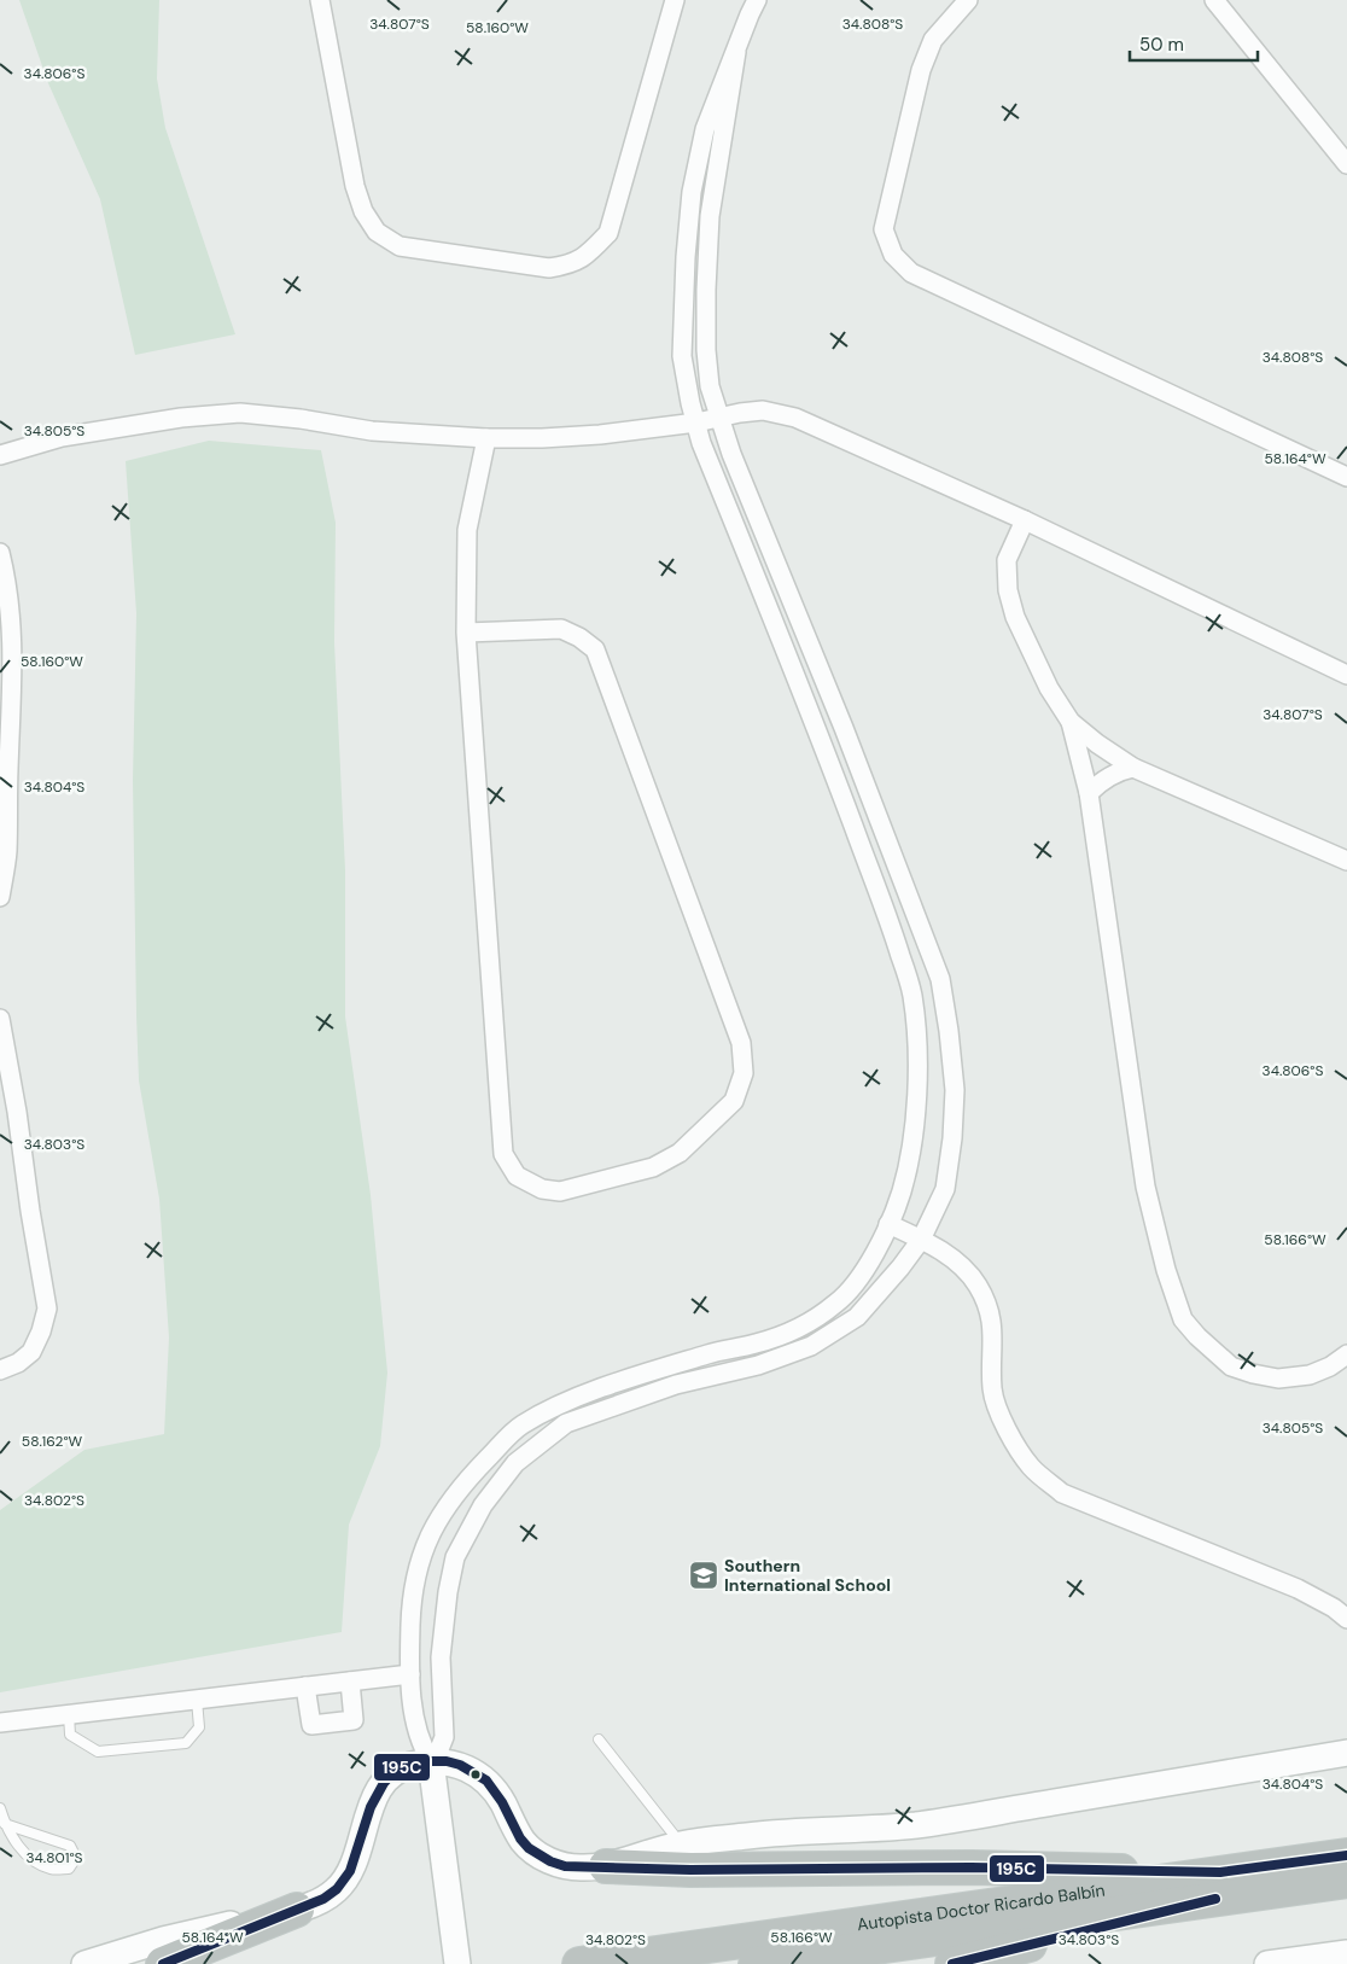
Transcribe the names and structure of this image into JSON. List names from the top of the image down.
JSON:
{
  "streets": {
    "highway": ["Autopista Doctor Ricardo Balbín"]
  },
  "places": {
    "school or university": ["Southern International School"]
  },
  "lines": ["transit line 195C"],
  "scale_bar": "50 m",
  "coordinates": [
    "34.807°S",
    "34.808°S",
    "58.160°W",
    "34.806°S",
    "34.805°S",
    "58.164°W",
    "34.804°S",
    "34.803°S",
    "58.166°W",
    "58.162°W",
    "34.802°S",
    "34.801°S"
  ]
}
